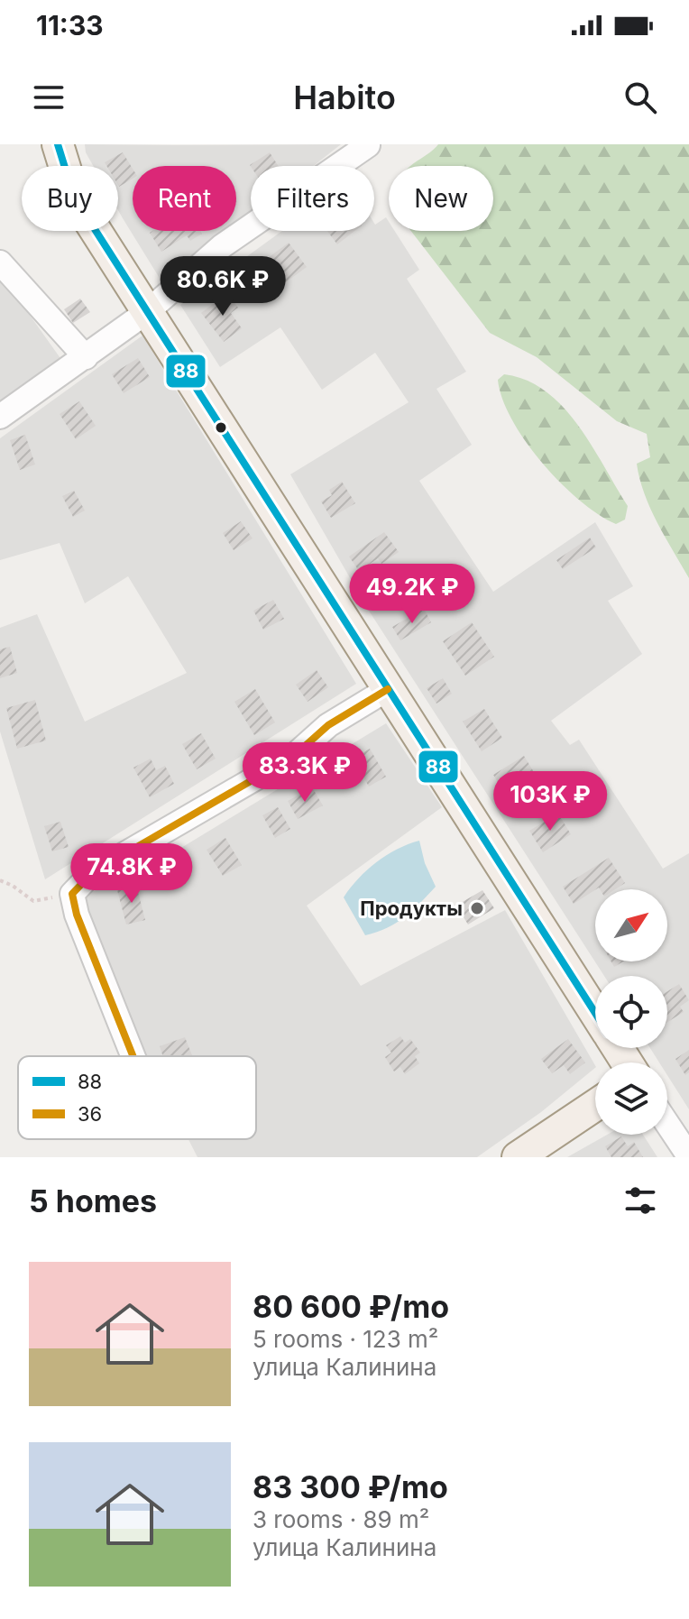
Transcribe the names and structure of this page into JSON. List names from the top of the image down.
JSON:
{
  "places": ["Продукты"],
  "lines": ["transit line 88", "transit line 36"],
  "legend": ["88", "36"],
  "north": "top right",
  "page": {
    "status": "11:33",
    "header": "Habito",
    "chip": [
      "Buy",
      "Rent",
      "Filters",
      "New"
    ],
    "price": [
      "80.6K ₽",
      "49.2K ₽",
      "83.3K ₽",
      "103K ₽",
      "74.8K ₽"
    ],
    "heading": "5 homes",
    "list": [
      {
        "name": "80 600 ₽/mo",
        "note": "5 rooms · 123 m² · улица Калинина"
      },
      {
        "name": "83 300 ₽/mo",
        "note": "3 rooms · 89 m² · улица Калинина"
      }
    ]
  }
}
